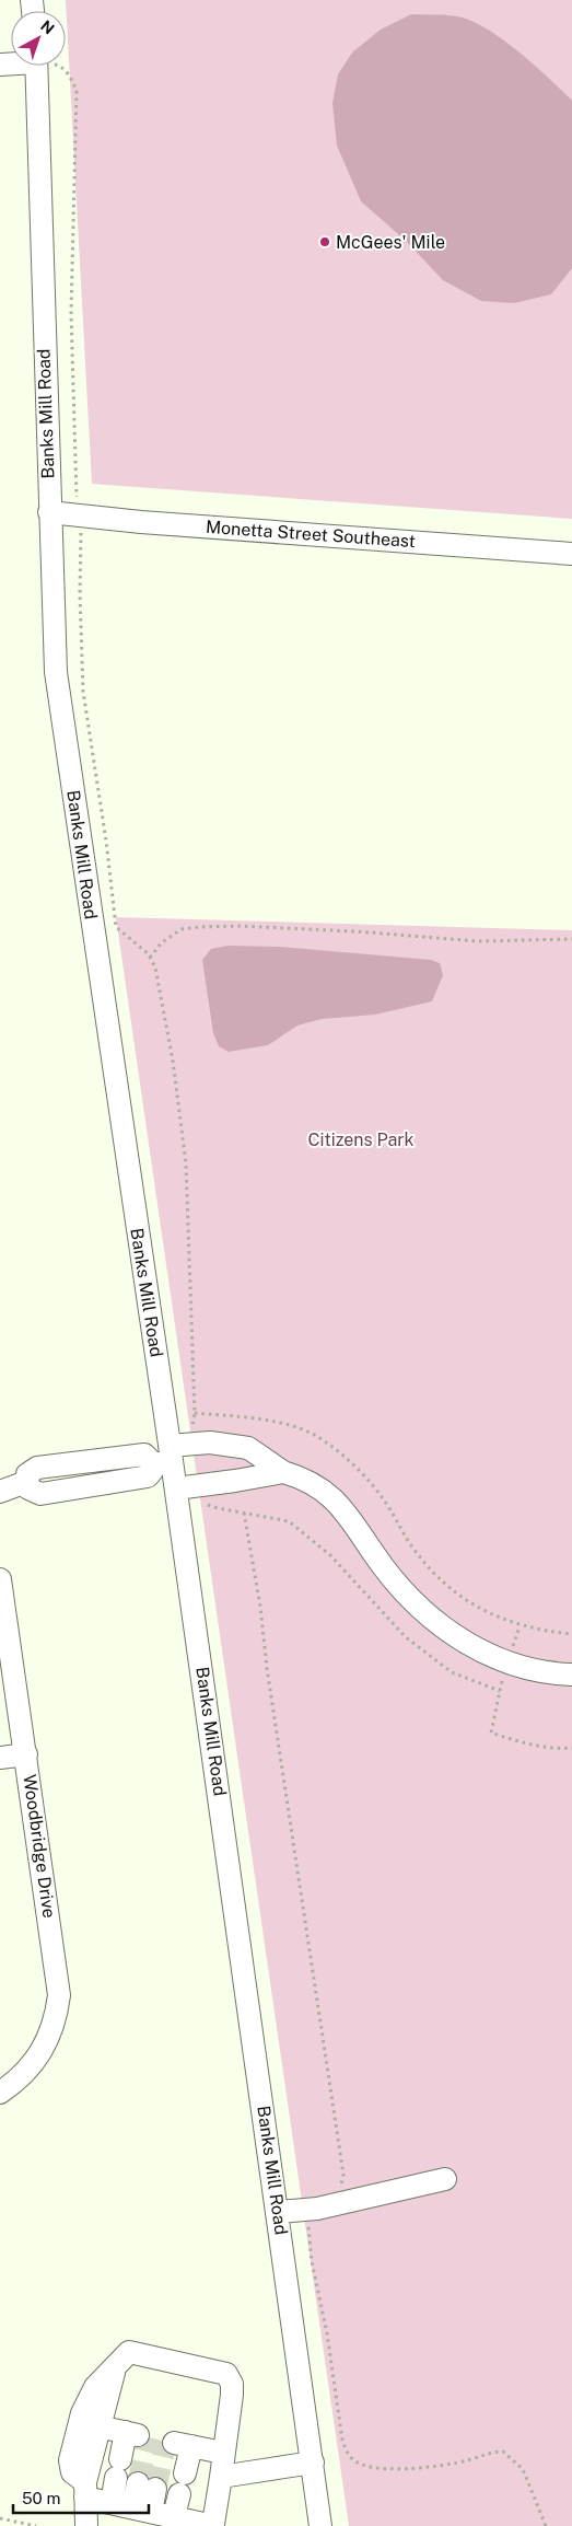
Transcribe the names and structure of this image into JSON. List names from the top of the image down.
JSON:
{
  "streets": {
    "street": ["Banks Mill Road", "Monetta Street Southeast", "Woodbridge Drive"]
  },
  "crossings": [
    ["Banks Mill Road", "Monetta Street Southeast"]
  ],
  "parks": ["Citizens Park"],
  "places": ["McGees' Mile"],
  "scale_bar": "50 m",
  "north": "top right"
}
